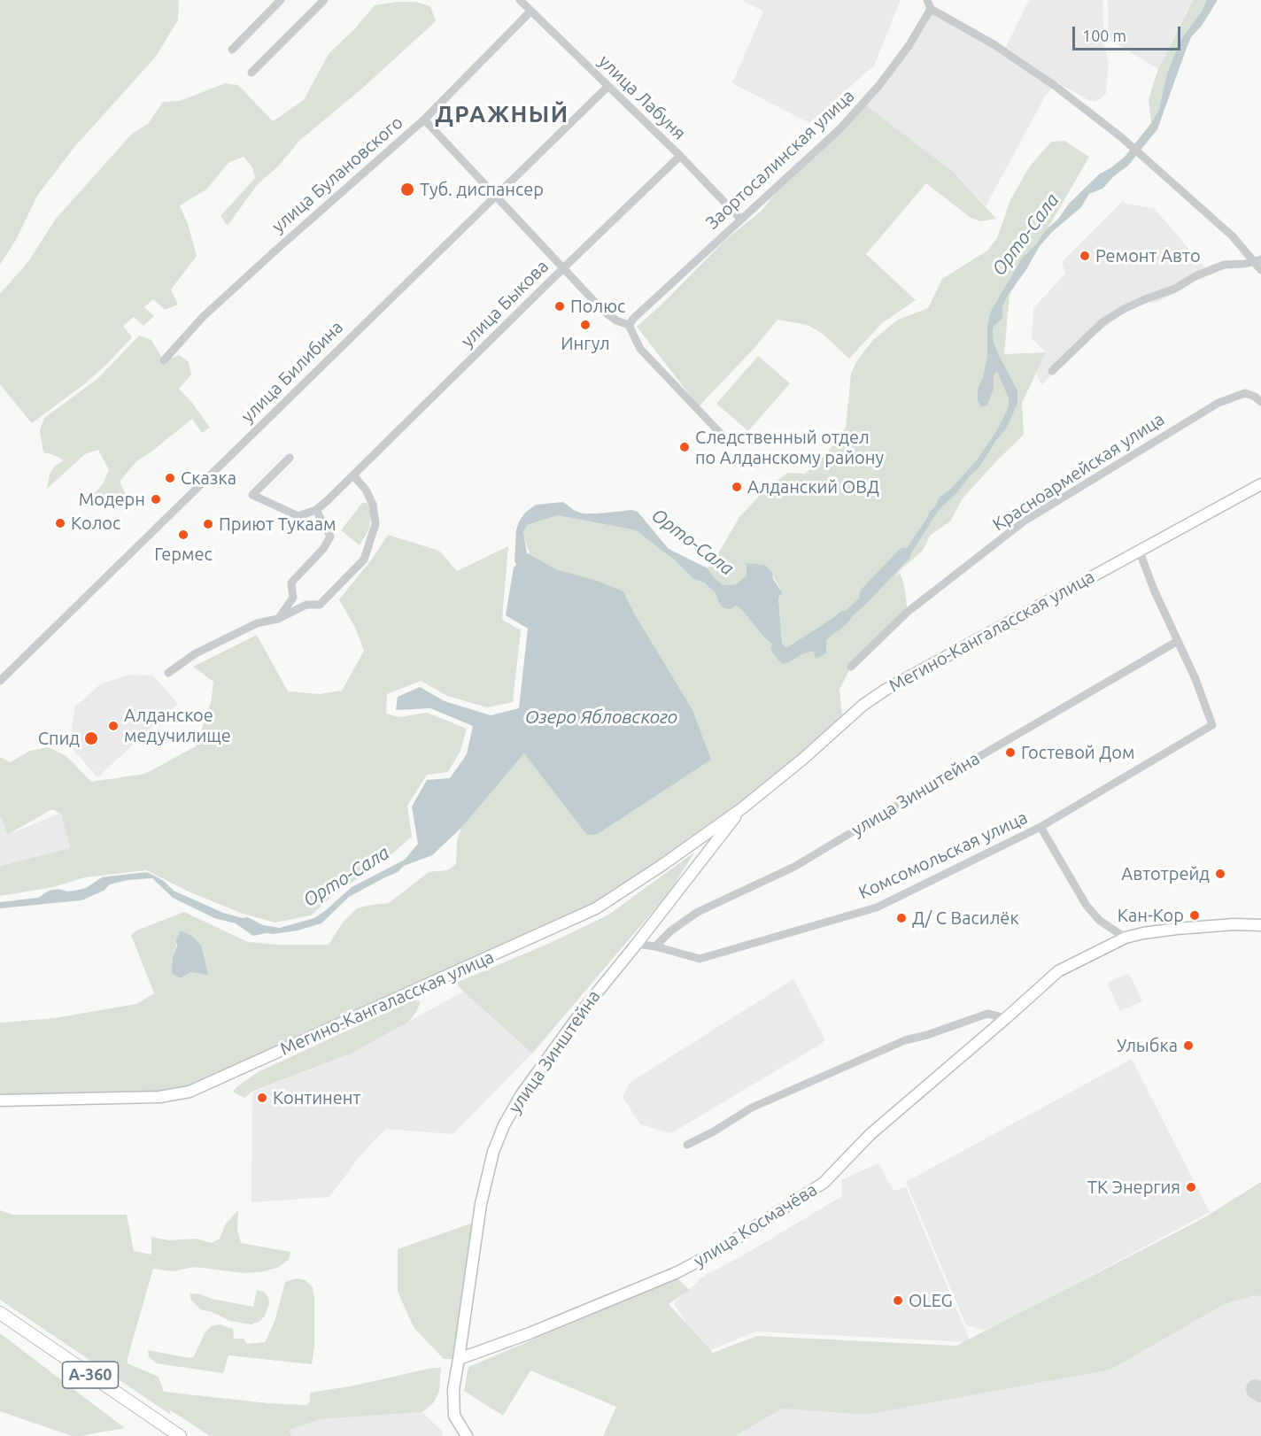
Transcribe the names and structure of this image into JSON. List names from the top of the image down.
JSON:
{
  "streets": {
    "highway": ["А-360"],
    "main road": ["Мегино-Кангаласская улица", "улица Зинштейна", "улица Космачёва"],
    "street": [
      "улица Лабуня",
      "Заортосалинская улица",
      "улица Булановского",
      "улица Быкова",
      "улица Билибина",
      "Красноармейская улица",
      "Комсомольская улица"
    ]
  },
  "crossings": [
    ["улица Лабуня", "Заортосалинская улица"],
    ["улица Лабуня", "улица Булановского"],
    ["улица Лабуня", "улица Быкова"],
    ["улица Лабуня", "улица Билибина"],
    ["Мегино-Кангаласская улица", "улица Зинштейна"],
    ["Мегино-Кангаласская улица", "Комсомольская улица"],
    ["улица Зинштейна", "Комсомольская улица"],
    ["улица Зинштейна", "улица Космачёва"]
  ],
  "districts": ["ДРАЖНЫЙ"],
  "water": ["Орто-Сала", "Озеро Ябловского"],
  "places": [
    "Туб. диспансер",
    "Ремонт Авто",
    "Полюс",
    "Ингул",
    "Следственный отдел по Алданскому району",
    "Сказка",
    "Алданский ОВД",
    "Модерн",
    "Колос",
    "Приют Тукаам",
    "Гермес",
    "Алданское медучилище",
    "Спид",
    "Гостевой Дом",
    "Автотрейд",
    "Кан-Кор",
    "Д/ С Василёк",
    "Улыбка",
    "Континент",
    "ТК Энергия",
    "OLEG"
  ],
  "scale_bar": "100 m"
}
